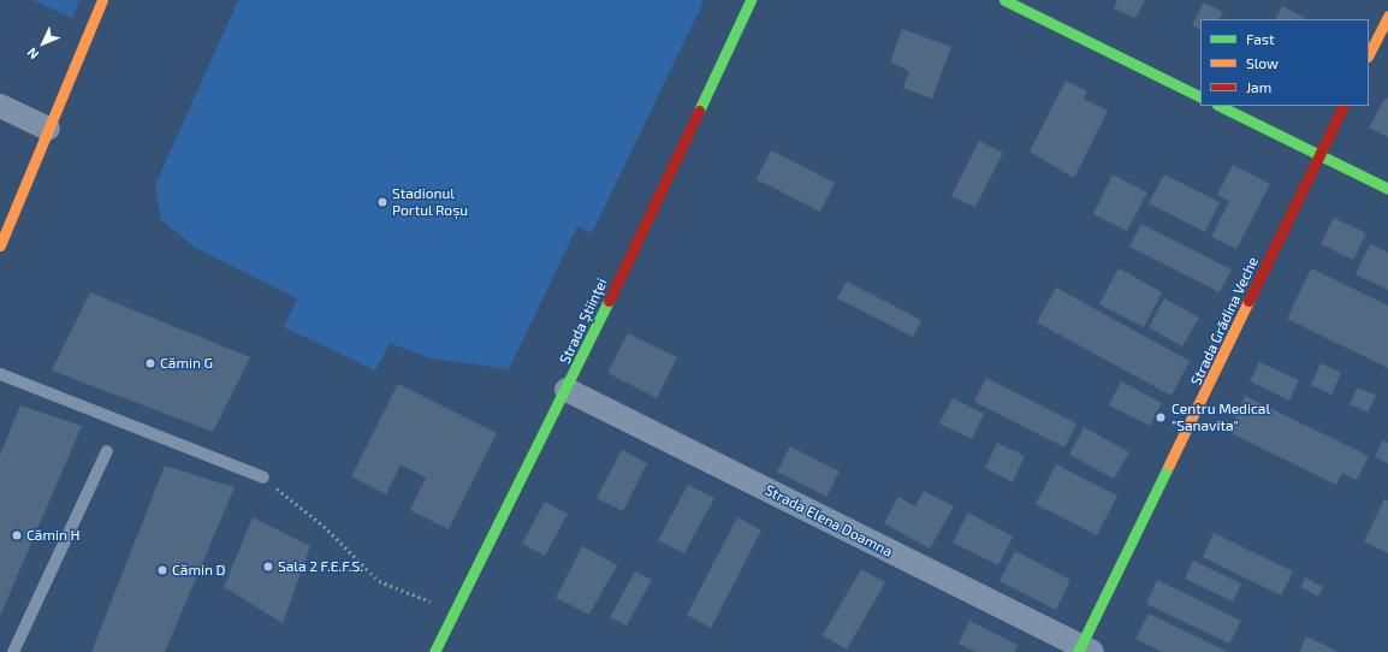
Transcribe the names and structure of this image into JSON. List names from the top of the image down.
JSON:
{
  "streets": {
    "street": ["Strada Științei", "Strada Grădina Veche", "Strada Elena Doamna"]
  },
  "crossings": [
    ["Strada Științei", "Strada Elena Doamna"],
    ["Strada Grădina Veche", "Strada Elena Doamna"]
  ],
  "places": [
    "Stadionul Portul Roșu",
    "Cămin G",
    "Centru Medical \"Sanavita\"",
    "Cămin H",
    "Sala 2 F.E.F.S.",
    "Cămin D"
  ],
  "legend": ["Fast", "Slow", "Jam"],
  "north": "bottom left"
}
